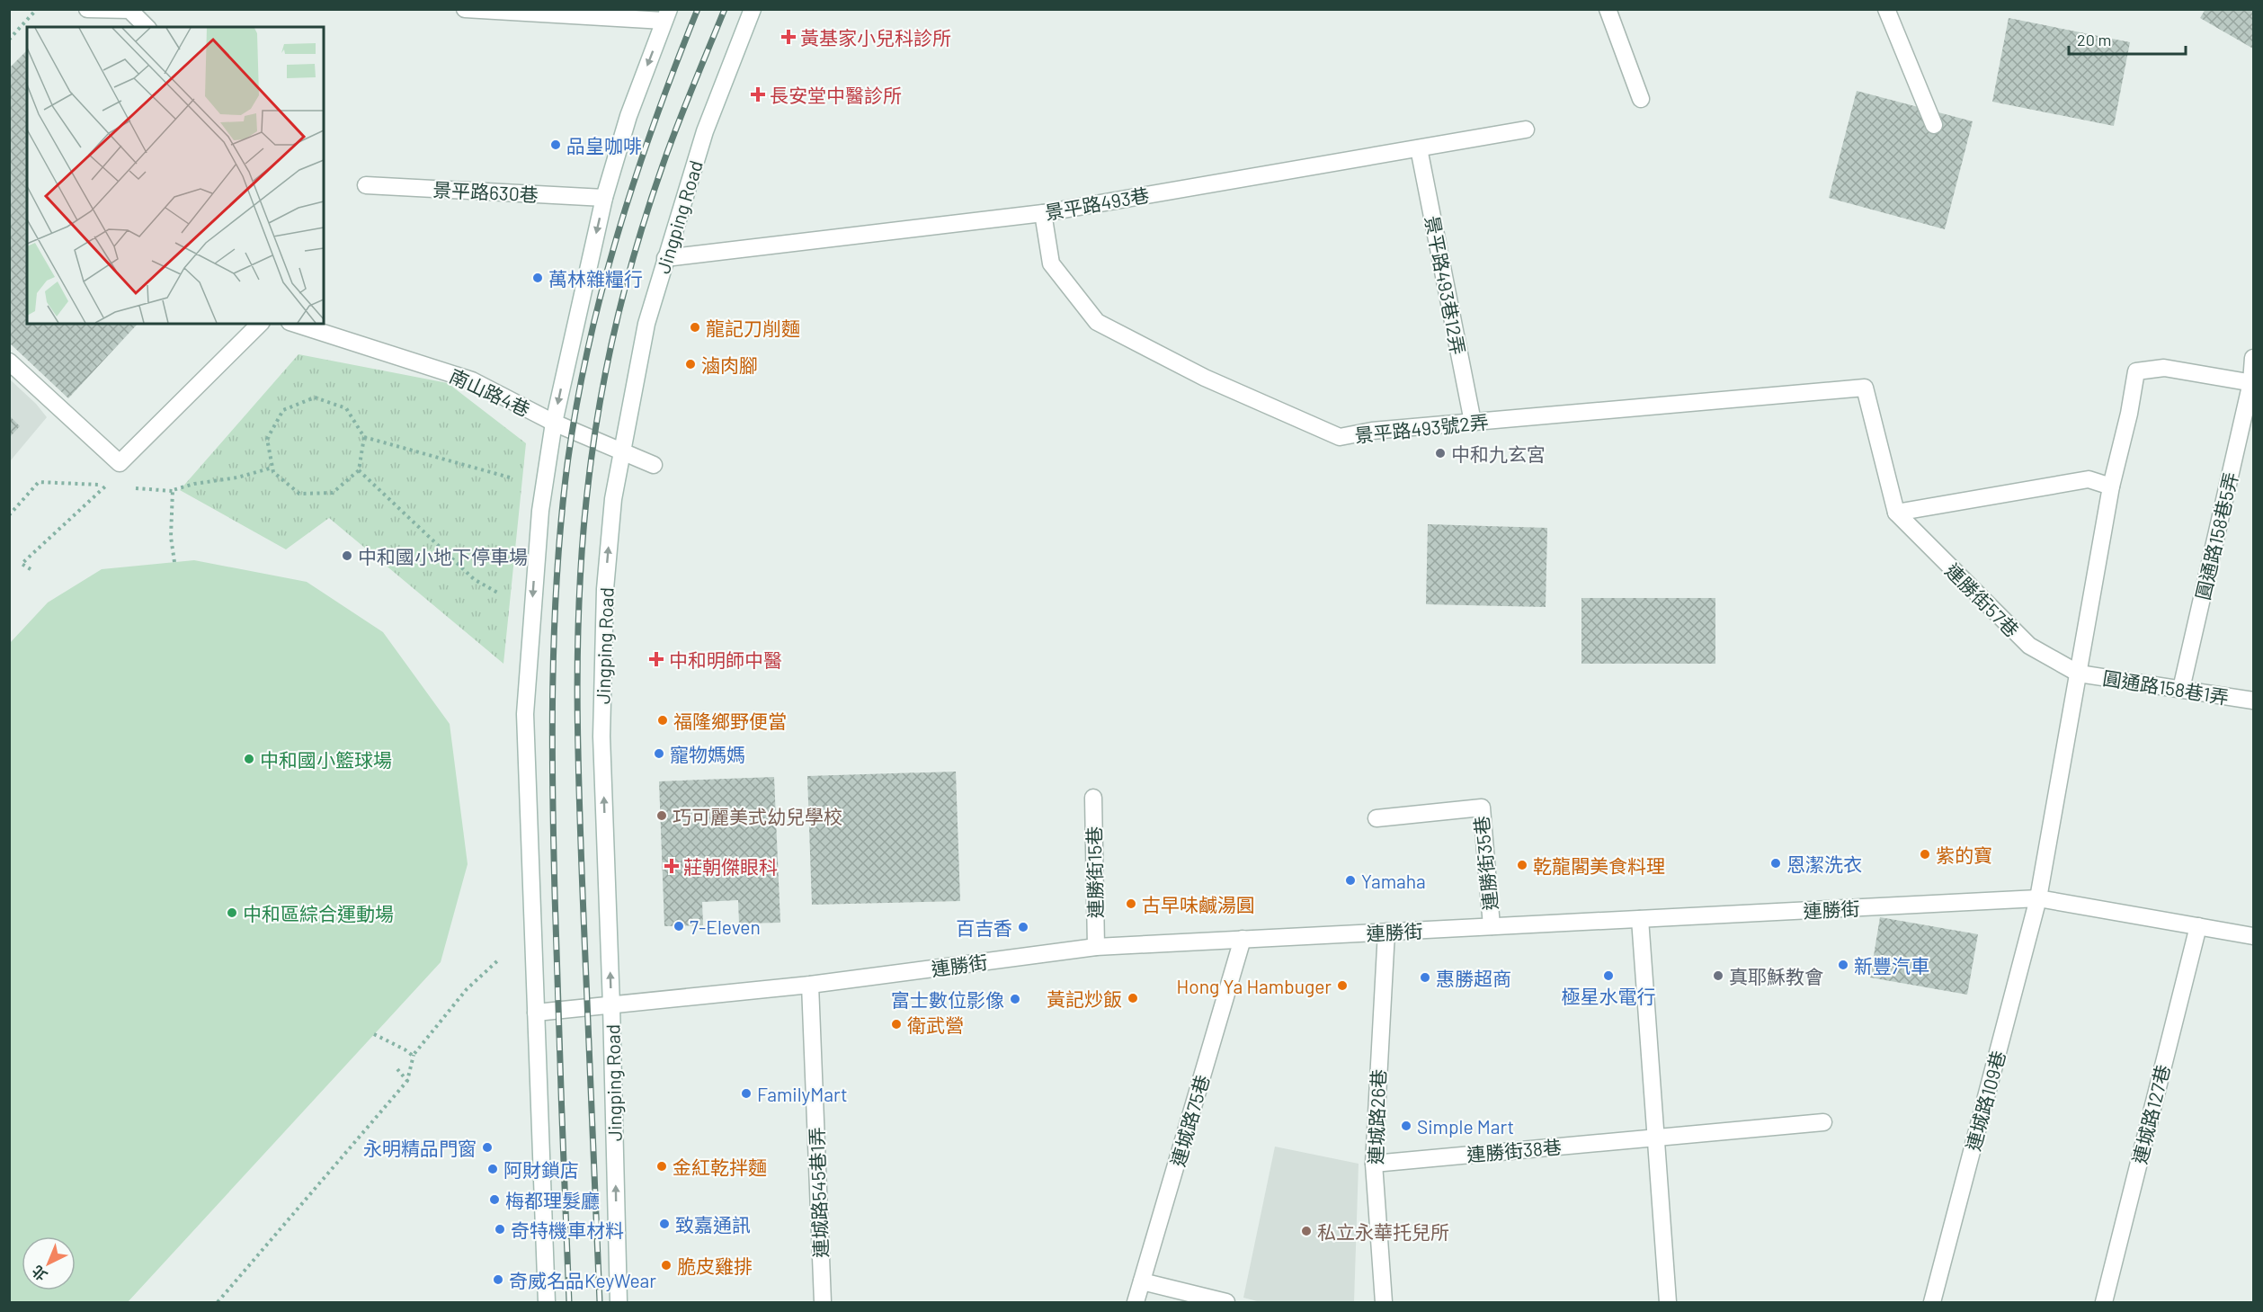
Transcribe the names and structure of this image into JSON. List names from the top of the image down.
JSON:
{
  "streets": {
    "street": [
      "景平路630巷",
      "景平路493巷",
      "Jingping Road",
      "景平路493巷12弄",
      "南山路4巷",
      "景平路493號2弄",
      "圓通路158巷5弄",
      "連勝街57巷",
      "圓通路158巷1弄",
      "連勝街35巷",
      "連勝街15巷",
      "連勝街",
      "連城路109巷",
      "連城路127巷",
      "連城路26巷",
      "連城路75巷",
      "連勝街38巷",
      "連城路545巷1弄"
    ]
  },
  "crossings": [
    ["景平路493巷", "Jingping Road"],
    ["景平路493巷", "景平路493巷12弄"],
    ["景平路493巷", "景平路493號2弄"],
    ["Jingping Road", "南山路4巷"],
    ["Jingping Road", "連勝街"],
    ["景平路493巷12弄", "景平路493號2弄"],
    ["景平路493號2弄", "連勝街57巷"],
    ["圓通路158巷5弄", "圓通路158巷1弄"],
    ["連勝街57巷", "圓通路158巷1弄"],
    ["連勝街35巷", "連勝街"],
    ["連勝街15巷", "連勝街"],
    ["連勝街", "連城路109巷"],
    ["連勝街", "連城路127巷"],
    ["連勝街", "連城路26巷"],
    ["連勝街", "連城路75巷"],
    ["連勝街", "連城路545巷1弄"],
    ["連城路26巷", "連勝街38巷"]
  ],
  "places": {
    "health": [
      "黃基家小兒科診所",
      "長安堂中醫診所",
      "中和明師中醫",
      "莊朝傑眼科"
    ],
    "other": [
      "品皇咖啡",
      "萬林雜糧行",
      "龍記刀削麵",
      "滷肉腳",
      "中和九玄宮",
      "中和國小地下停車場",
      "福隆鄉野便當",
      "寵物媽媽",
      "中和國小籃球場",
      "巧可麗美式幼兒學校",
      "紫的寶",
      "恩潔洗衣",
      "乾龍閣美食料理",
      "Yamaha",
      "古早味鹹湯圓",
      "中和區綜合運動場",
      "7-Eleven",
      "百吉香",
      "新豐汽車",
      "極星水電行",
      "真耶穌教會",
      "惠勝超商",
      "Hong Ya Hambuger",
      "黃記炒飯",
      "富士數位影像",
      "衛武營",
      "FamilyMart",
      "Simple Mart",
      "永明精品門窗",
      "金紅乾拌麵",
      "阿財鎖店",
      "梅都理髮廳",
      "致嘉通訊",
      "奇特機車材料",
      "私立永華托兒所",
      "脆皮雞排",
      "奇威名品KeyWear"
    ]
  },
  "scale_bar": "20 m",
  "north": "bottom left"
}
